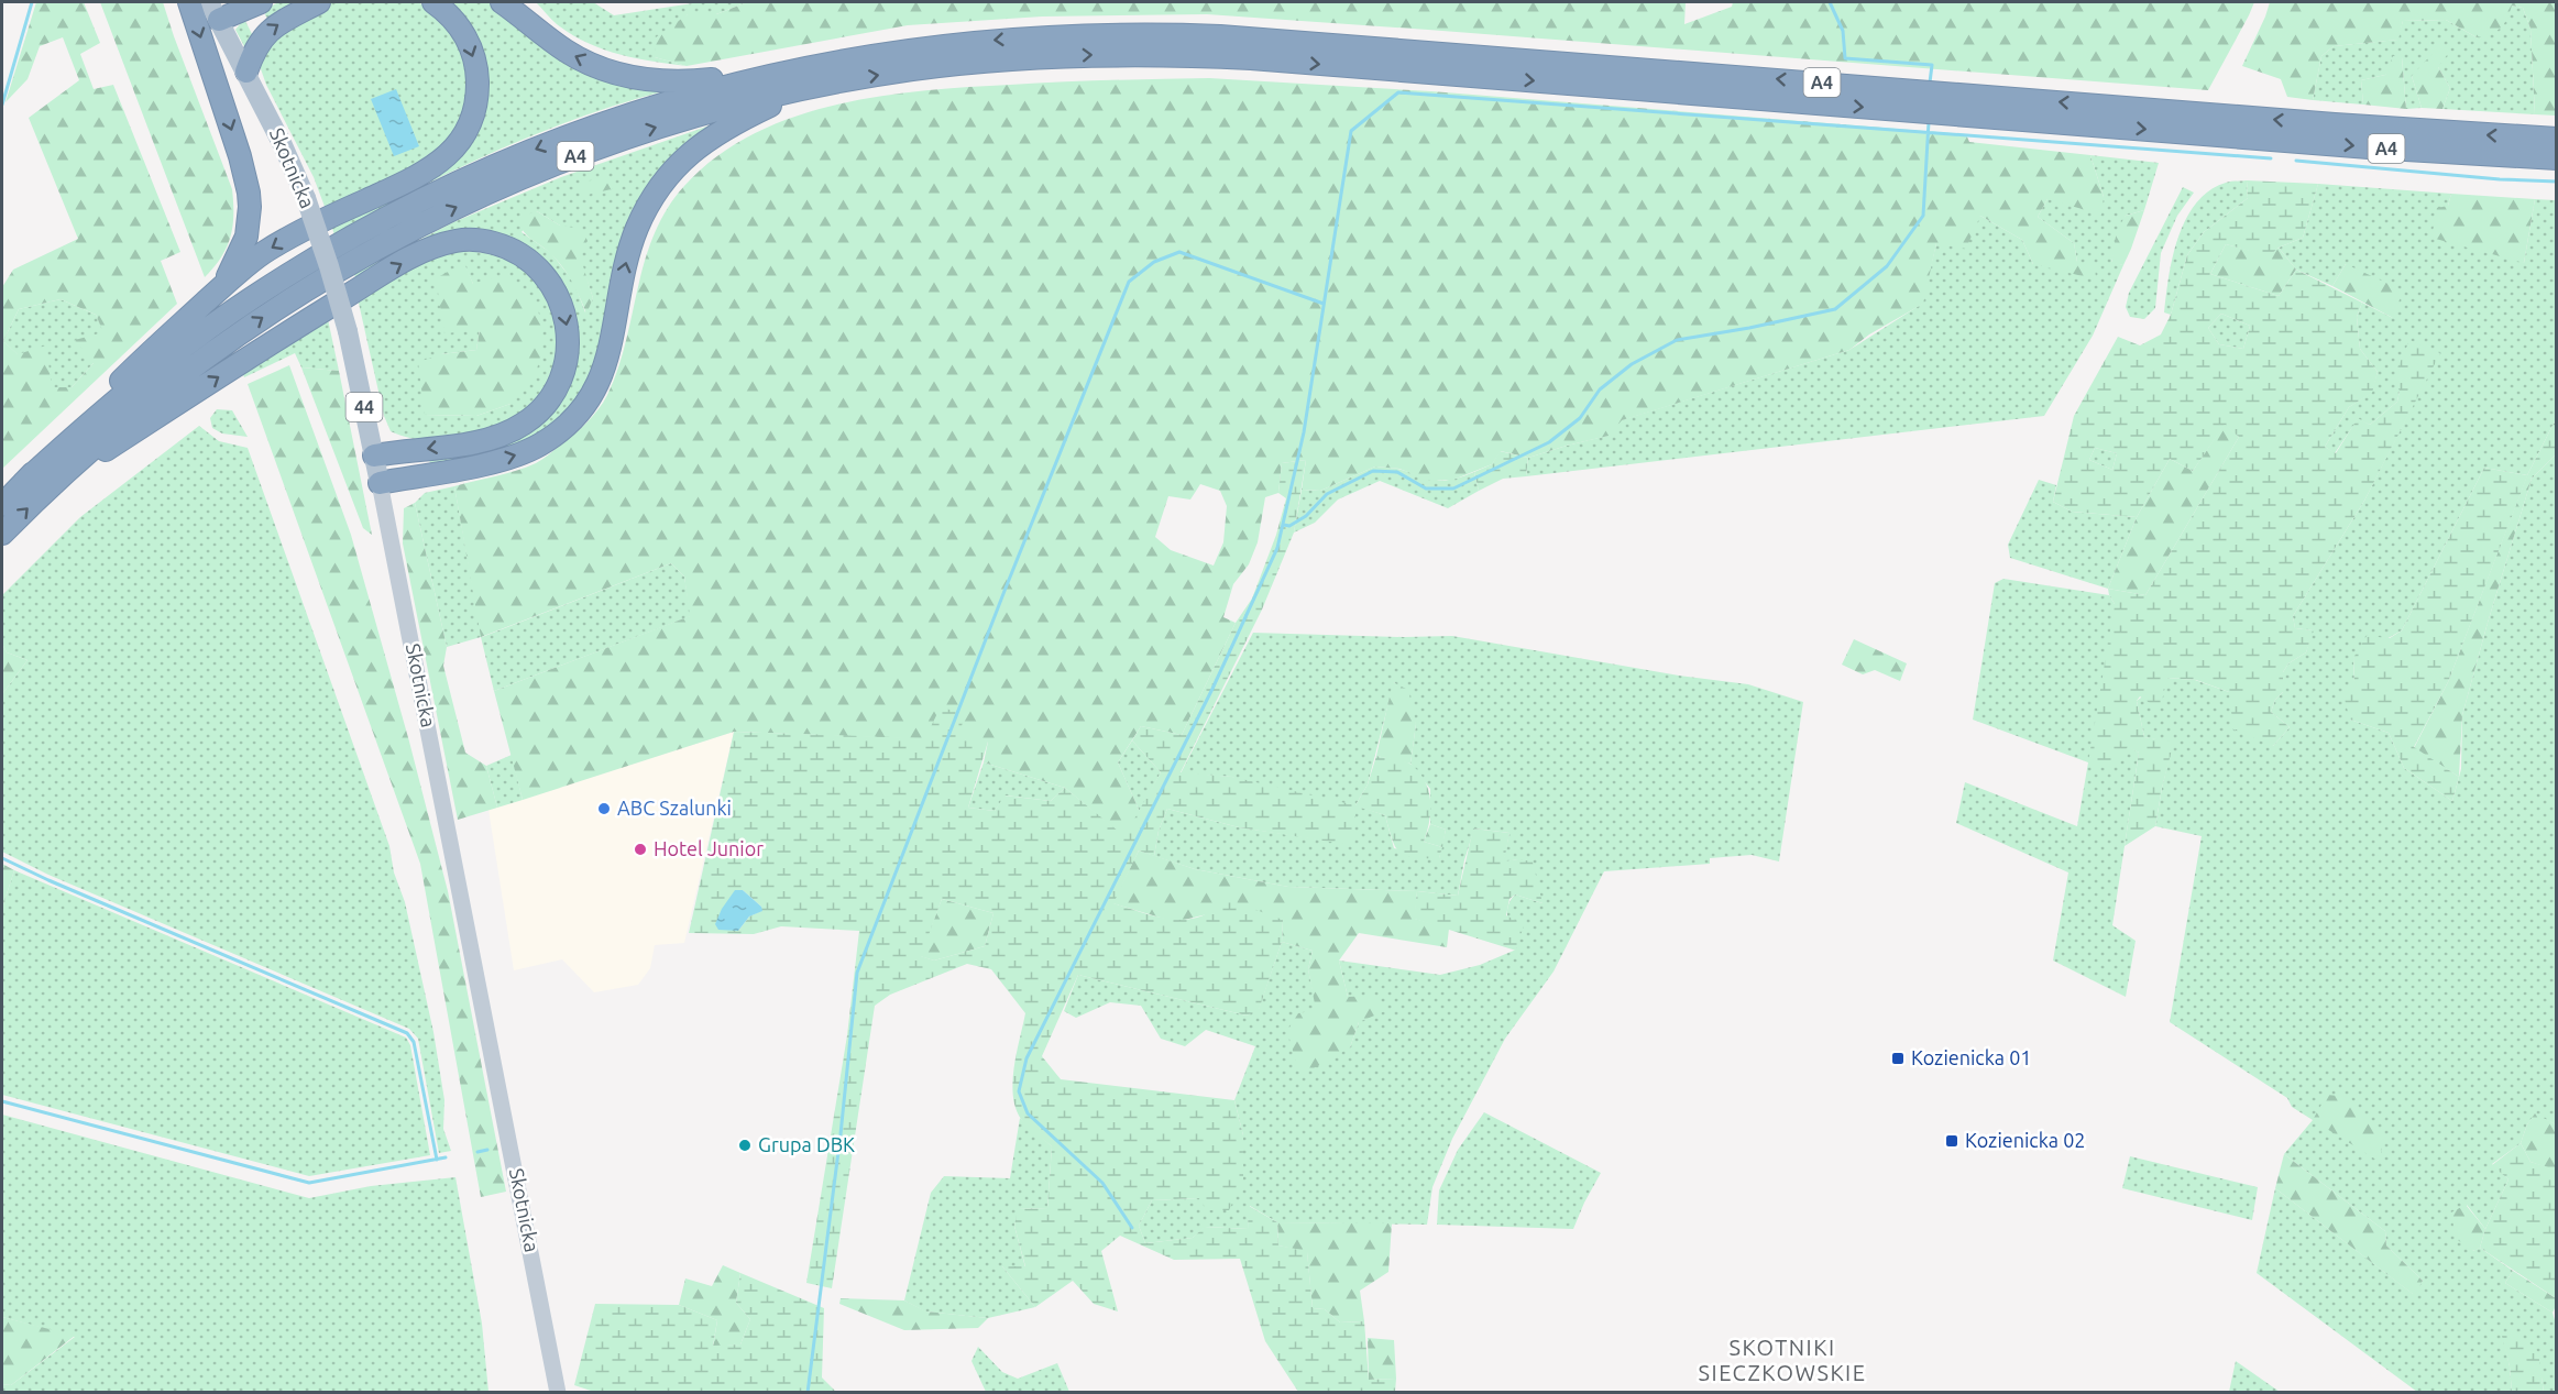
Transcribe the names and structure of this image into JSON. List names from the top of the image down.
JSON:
{
  "streets": {
    "highway": ["A4"],
    "main road": ["Skotnicka", "44"]
  },
  "districts": ["SKOTNIKI SIECZKOWSKIE"],
  "places": {
    "other": ["ABC Szalunki", "Hotel Junior", "Grupa DBK"],
    "transit": ["Kozienicka 01", "Kozienicka 02"]
  }
}
